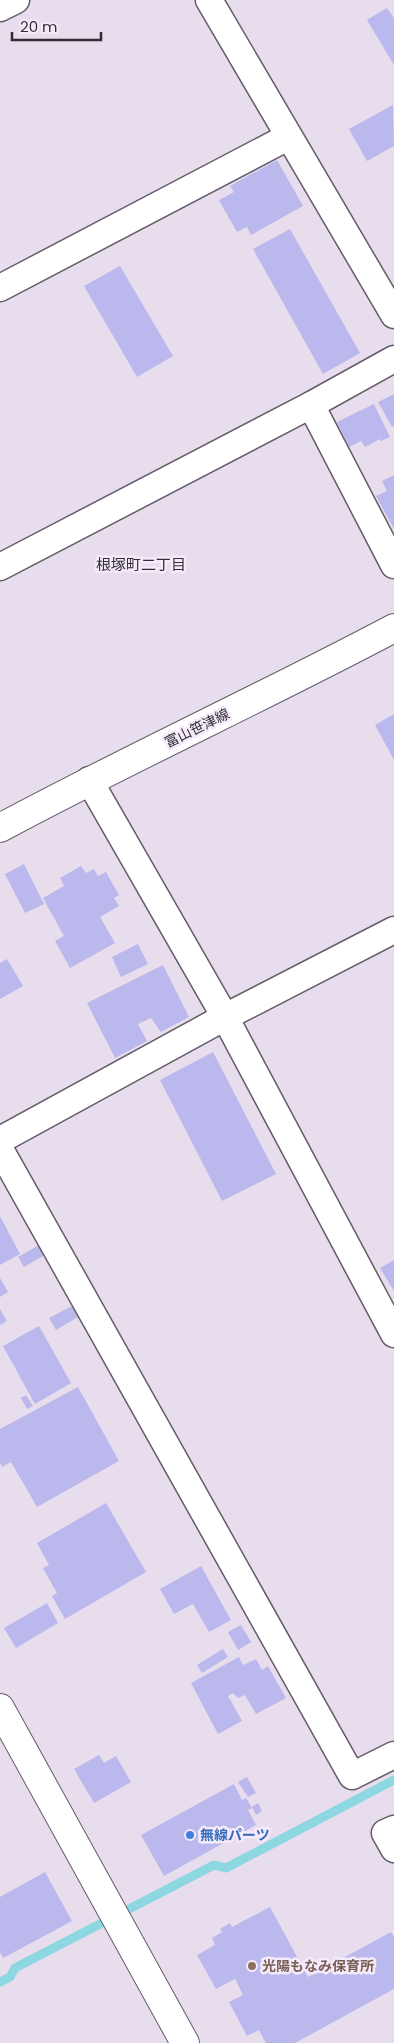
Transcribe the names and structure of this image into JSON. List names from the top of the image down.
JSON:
{
  "streets": {
    "main road": ["富山笹津線"]
  },
  "districts": ["根塚町二丁目"],
  "places": ["無線パーツ", "光陽もなみ保育所"],
  "scale_bar": "20 m"
}
